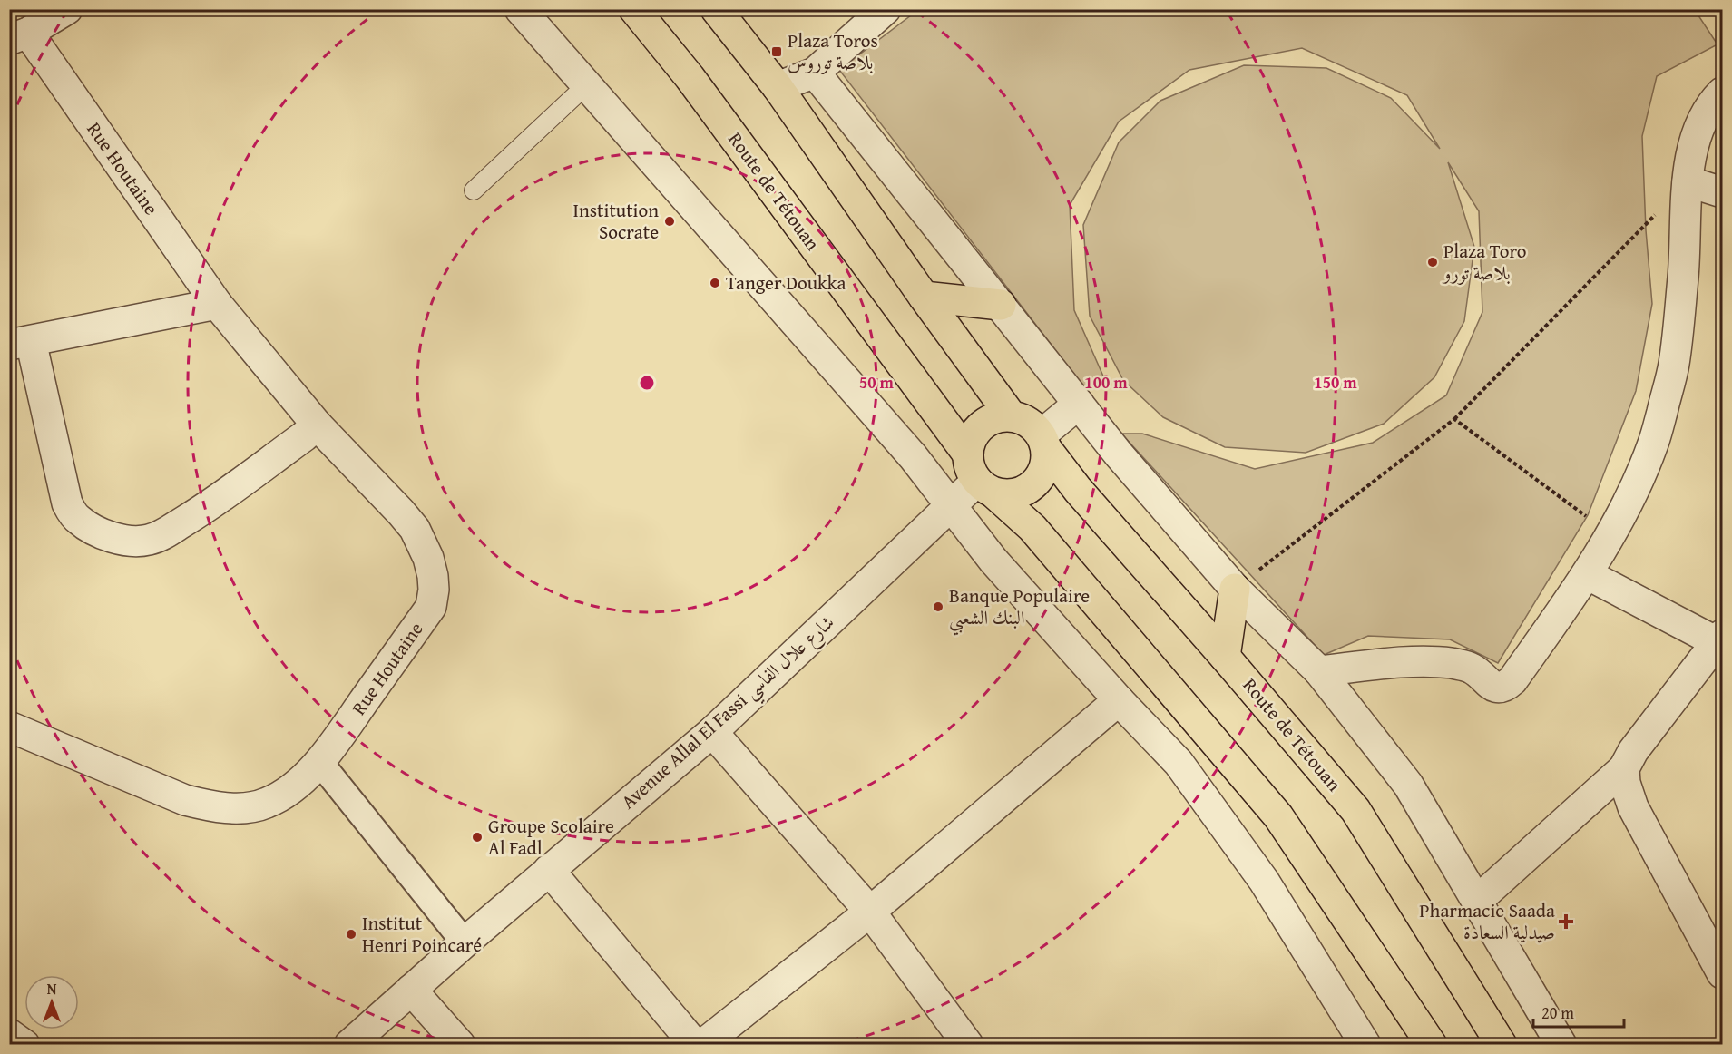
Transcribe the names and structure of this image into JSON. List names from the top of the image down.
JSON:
{
  "streets": {
    "highway": ["Route de Tétouan"],
    "street": ["Rue Houtaine", "Avenue Allal El Fassi شارع علال الفاسي"]
  },
  "crossings": [
    ["Route de Tétouan", "Avenue Allal El Fassi شارع علال الفاسي"]
  ],
  "places": {
    "transit": ["Plaza Toros بلاصة توروس"],
    "other": [
      "Institution Socrate",
      "Plaza Toro بلاصة تورو",
      "Tanger Doukka",
      "Banque Populaire البنك الشعبي",
      "Groupe Scolaire Al Fadl",
      "Institut Henri Poincaré"
    ],
    "health": ["Pharmacie Saada صيدلية السعادة"]
  },
  "scale_bar": "20 m",
  "north": "top",
  "rings": ["50 m", "100 m", "150 m"]
}
